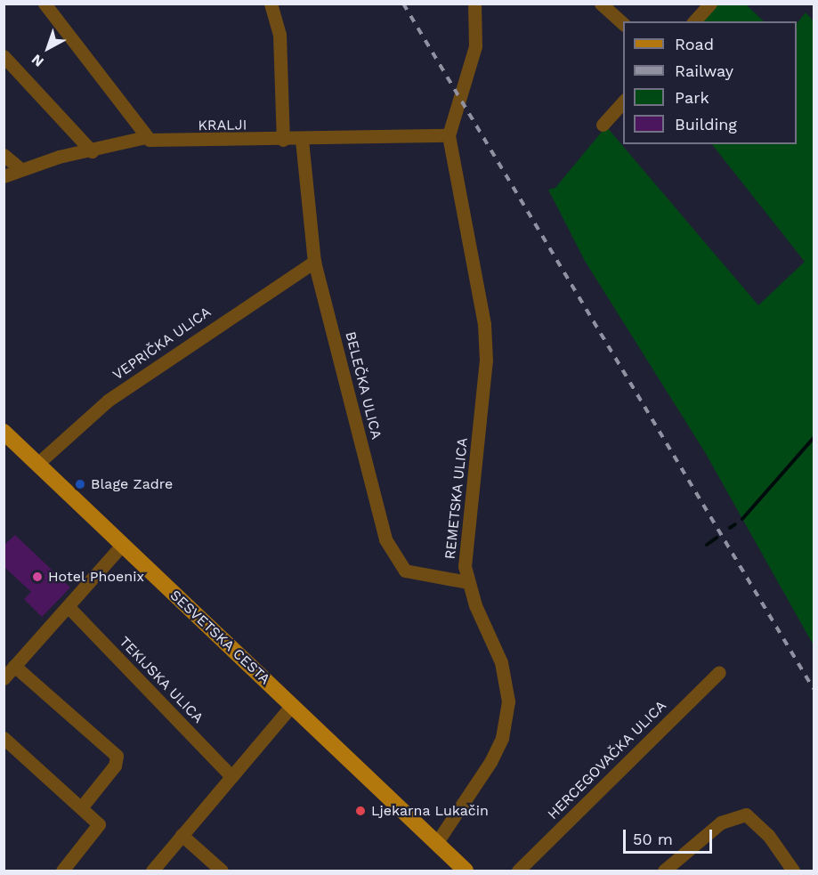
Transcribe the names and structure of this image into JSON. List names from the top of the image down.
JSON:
{
  "streets": {
    "main road": ["SESVETSKA CESTA"],
    "street": [
      "KRALJI",
      "VEPRIČKA ULICA",
      "BELEČKA ULICA",
      "REMETSKA ULICA",
      "TEKIJSKA ULICA",
      "HERCEGOVAČKA ULICA"
    ]
  },
  "crossings": [
    ["KRALJI", "BELEČKA ULICA"],
    ["KRALJI", "REMETSKA ULICA"],
    ["VEPRIČKA ULICA", "BELEČKA ULICA"],
    ["VEPRIČKA ULICA", "SESVETSKA CESTA"],
    ["BELEČKA ULICA", "REMETSKA ULICA"],
    ["REMETSKA ULICA", "SESVETSKA CESTA"]
  ],
  "places": ["Blage Zadre", "Hotel Phoenix", "Ljekarna Lukačin"],
  "legend": [
    "Road",
    "Railway",
    "Park",
    "Building"
  ],
  "scale_bar": "50 m",
  "north": "bottom left"
}
